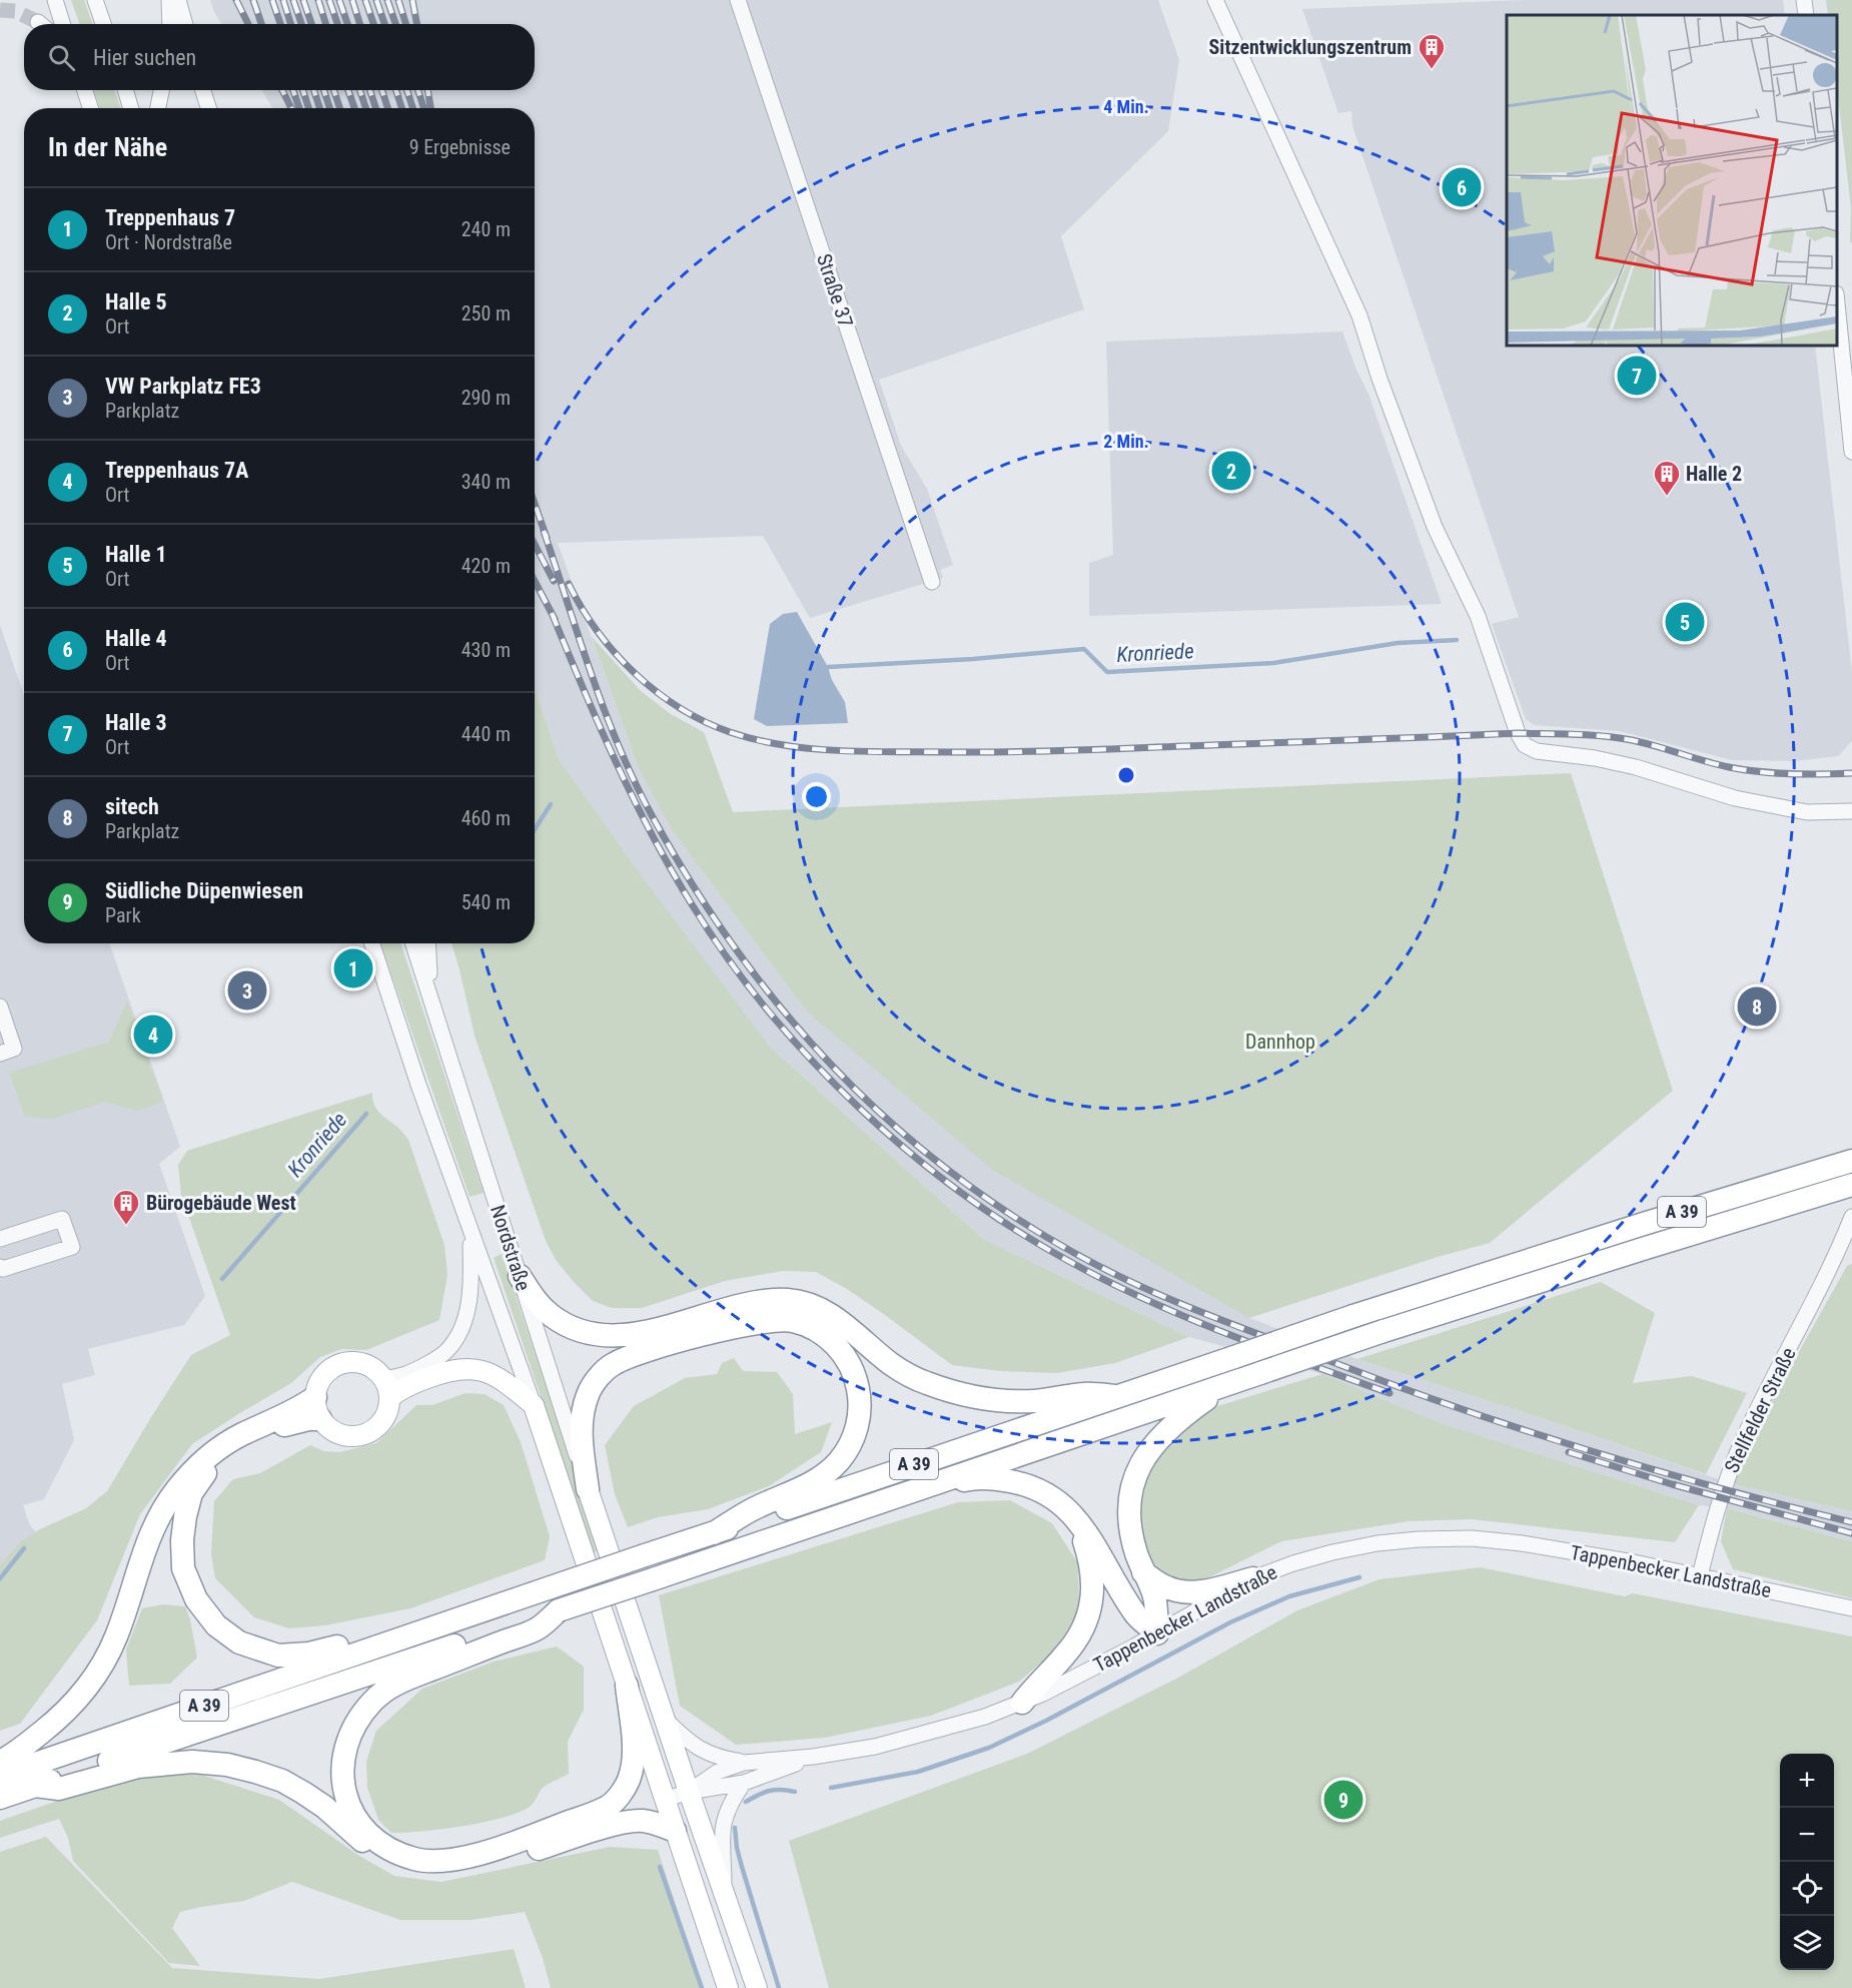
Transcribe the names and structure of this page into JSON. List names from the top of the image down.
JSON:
{
  "streets": {
    "highway": ["A 39"],
    "street": [
      "Straße 37",
      "Nordstraße",
      "Stellfelder Straße",
      "Tappenbecker Landstraße"
    ]
  },
  "crossings": [
    ["Stellfelder Straße", "Tappenbecker Landstraße"]
  ],
  "water": ["Kronriede"],
  "parks": ["Dannhop"],
  "places": {
    "building": ["Sitzentwicklungszentrum", "Halle 2", "Bürogebäude West"]
  },
  "page": {
    "search": "Hier suchen",
    "heading": ["In der Nähe", "9 Ergebnisse"],
    "pins": [
      "6",
      "7",
      "2",
      "5",
      "1",
      "3",
      "8",
      "4",
      "9"
    ],
    "list": [
      {
        "mark": "1",
        "name": "Treppenhaus 7",
        "note": "Ort · Nordstraße",
        "value": "240 m"
      },
      {
        "mark": "2",
        "name": "Halle 5",
        "note": "Ort",
        "value": "250 m"
      },
      {
        "mark": "3",
        "name": "VW Parkplatz FE3",
        "note": "Parkplatz",
        "value": "290 m"
      },
      {
        "mark": "4",
        "name": "Treppenhaus 7A",
        "note": "Ort",
        "value": "340 m"
      },
      {
        "mark": "5",
        "name": "Halle 1",
        "note": "Ort",
        "value": "420 m"
      },
      {
        "mark": "6",
        "name": "Halle 4",
        "note": "Ort",
        "value": "430 m"
      },
      {
        "mark": "7",
        "name": "Halle 3",
        "note": "Ort",
        "value": "440 m"
      },
      {
        "mark": "8",
        "name": "sitech",
        "note": "Parkplatz",
        "value": "460 m"
      },
      {
        "mark": "9",
        "name": "Südliche Düpenwiesen",
        "note": "Park",
        "value": "540 m"
      }
    ],
    "map_buttons": ["+", "−"]
  },
  "rings": ["4 Min.", "2 Min."]
}
